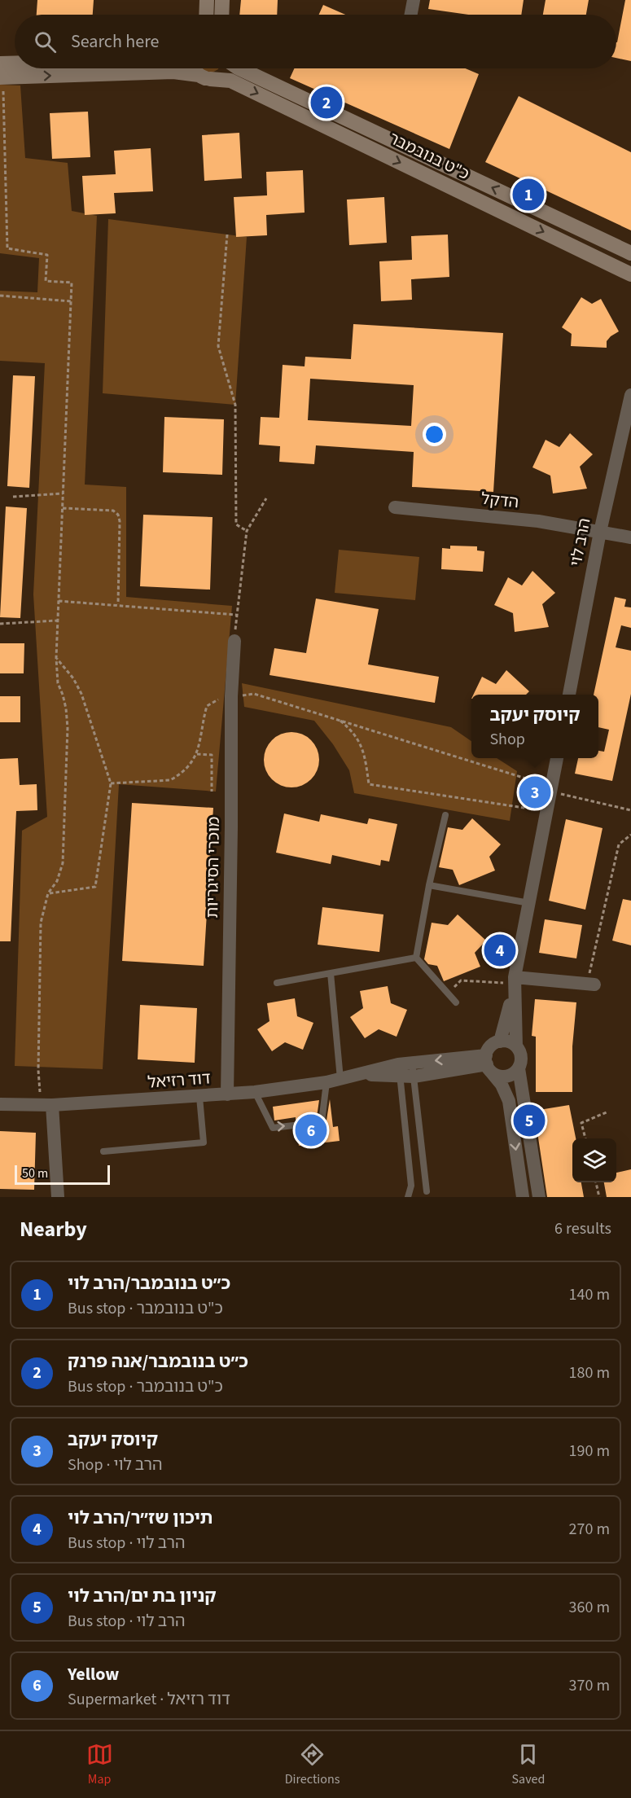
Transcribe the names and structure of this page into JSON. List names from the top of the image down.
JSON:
{
  "streets": {
    "street": [
      "כ\"ט בנובמבר",
      "הדקל",
      "הרב לוי",
      "מוכרי הסיגריות",
      "דוד רזיאל"
    ]
  },
  "crossings": [
    ["הדקל", "הרב לוי"],
    ["מוכרי הסיגריות", "דוד רזיאל"]
  ],
  "scale_bar": "50 m",
  "page": {
    "search": "Search here",
    "pins": [
      "2",
      "1",
      "3",
      "4",
      "5",
      "6"
    ],
    "popup": ["קיוסק יעקב", "Shop"],
    "scale": "50 m",
    "heading": ["Nearby", "6 results"],
    "list": [
      {
        "mark": "1",
        "name": "כ״ט בנובמבר/הרב לוי",
        "note": "Bus stop · כ\"ט בנובמבר",
        "value": "140 m"
      },
      {
        "mark": "2",
        "name": "כ״ט בנובמבר/אנה פרנק",
        "note": "Bus stop · כ\"ט בנובמבר",
        "value": "180 m"
      },
      {
        "mark": "3",
        "name": "קיוסק יעקב",
        "note": "Shop · הרב לוי",
        "value": "190 m"
      },
      {
        "mark": "4",
        "name": "תיכון שז״ר/הרב לוי",
        "note": "Bus stop · הרב לוי",
        "value": "270 m"
      },
      {
        "mark": "5",
        "name": "קניון בת ים/הרב לוי",
        "note": "Bus stop · הרב לוי",
        "value": "360 m"
      },
      {
        "mark": "6",
        "name": "Yellow",
        "note": "Supermarket · דוד רזיאל",
        "value": "370 m"
      }
    ],
    "nav": ["Map", "Directions", "Saved"]
  }
}
